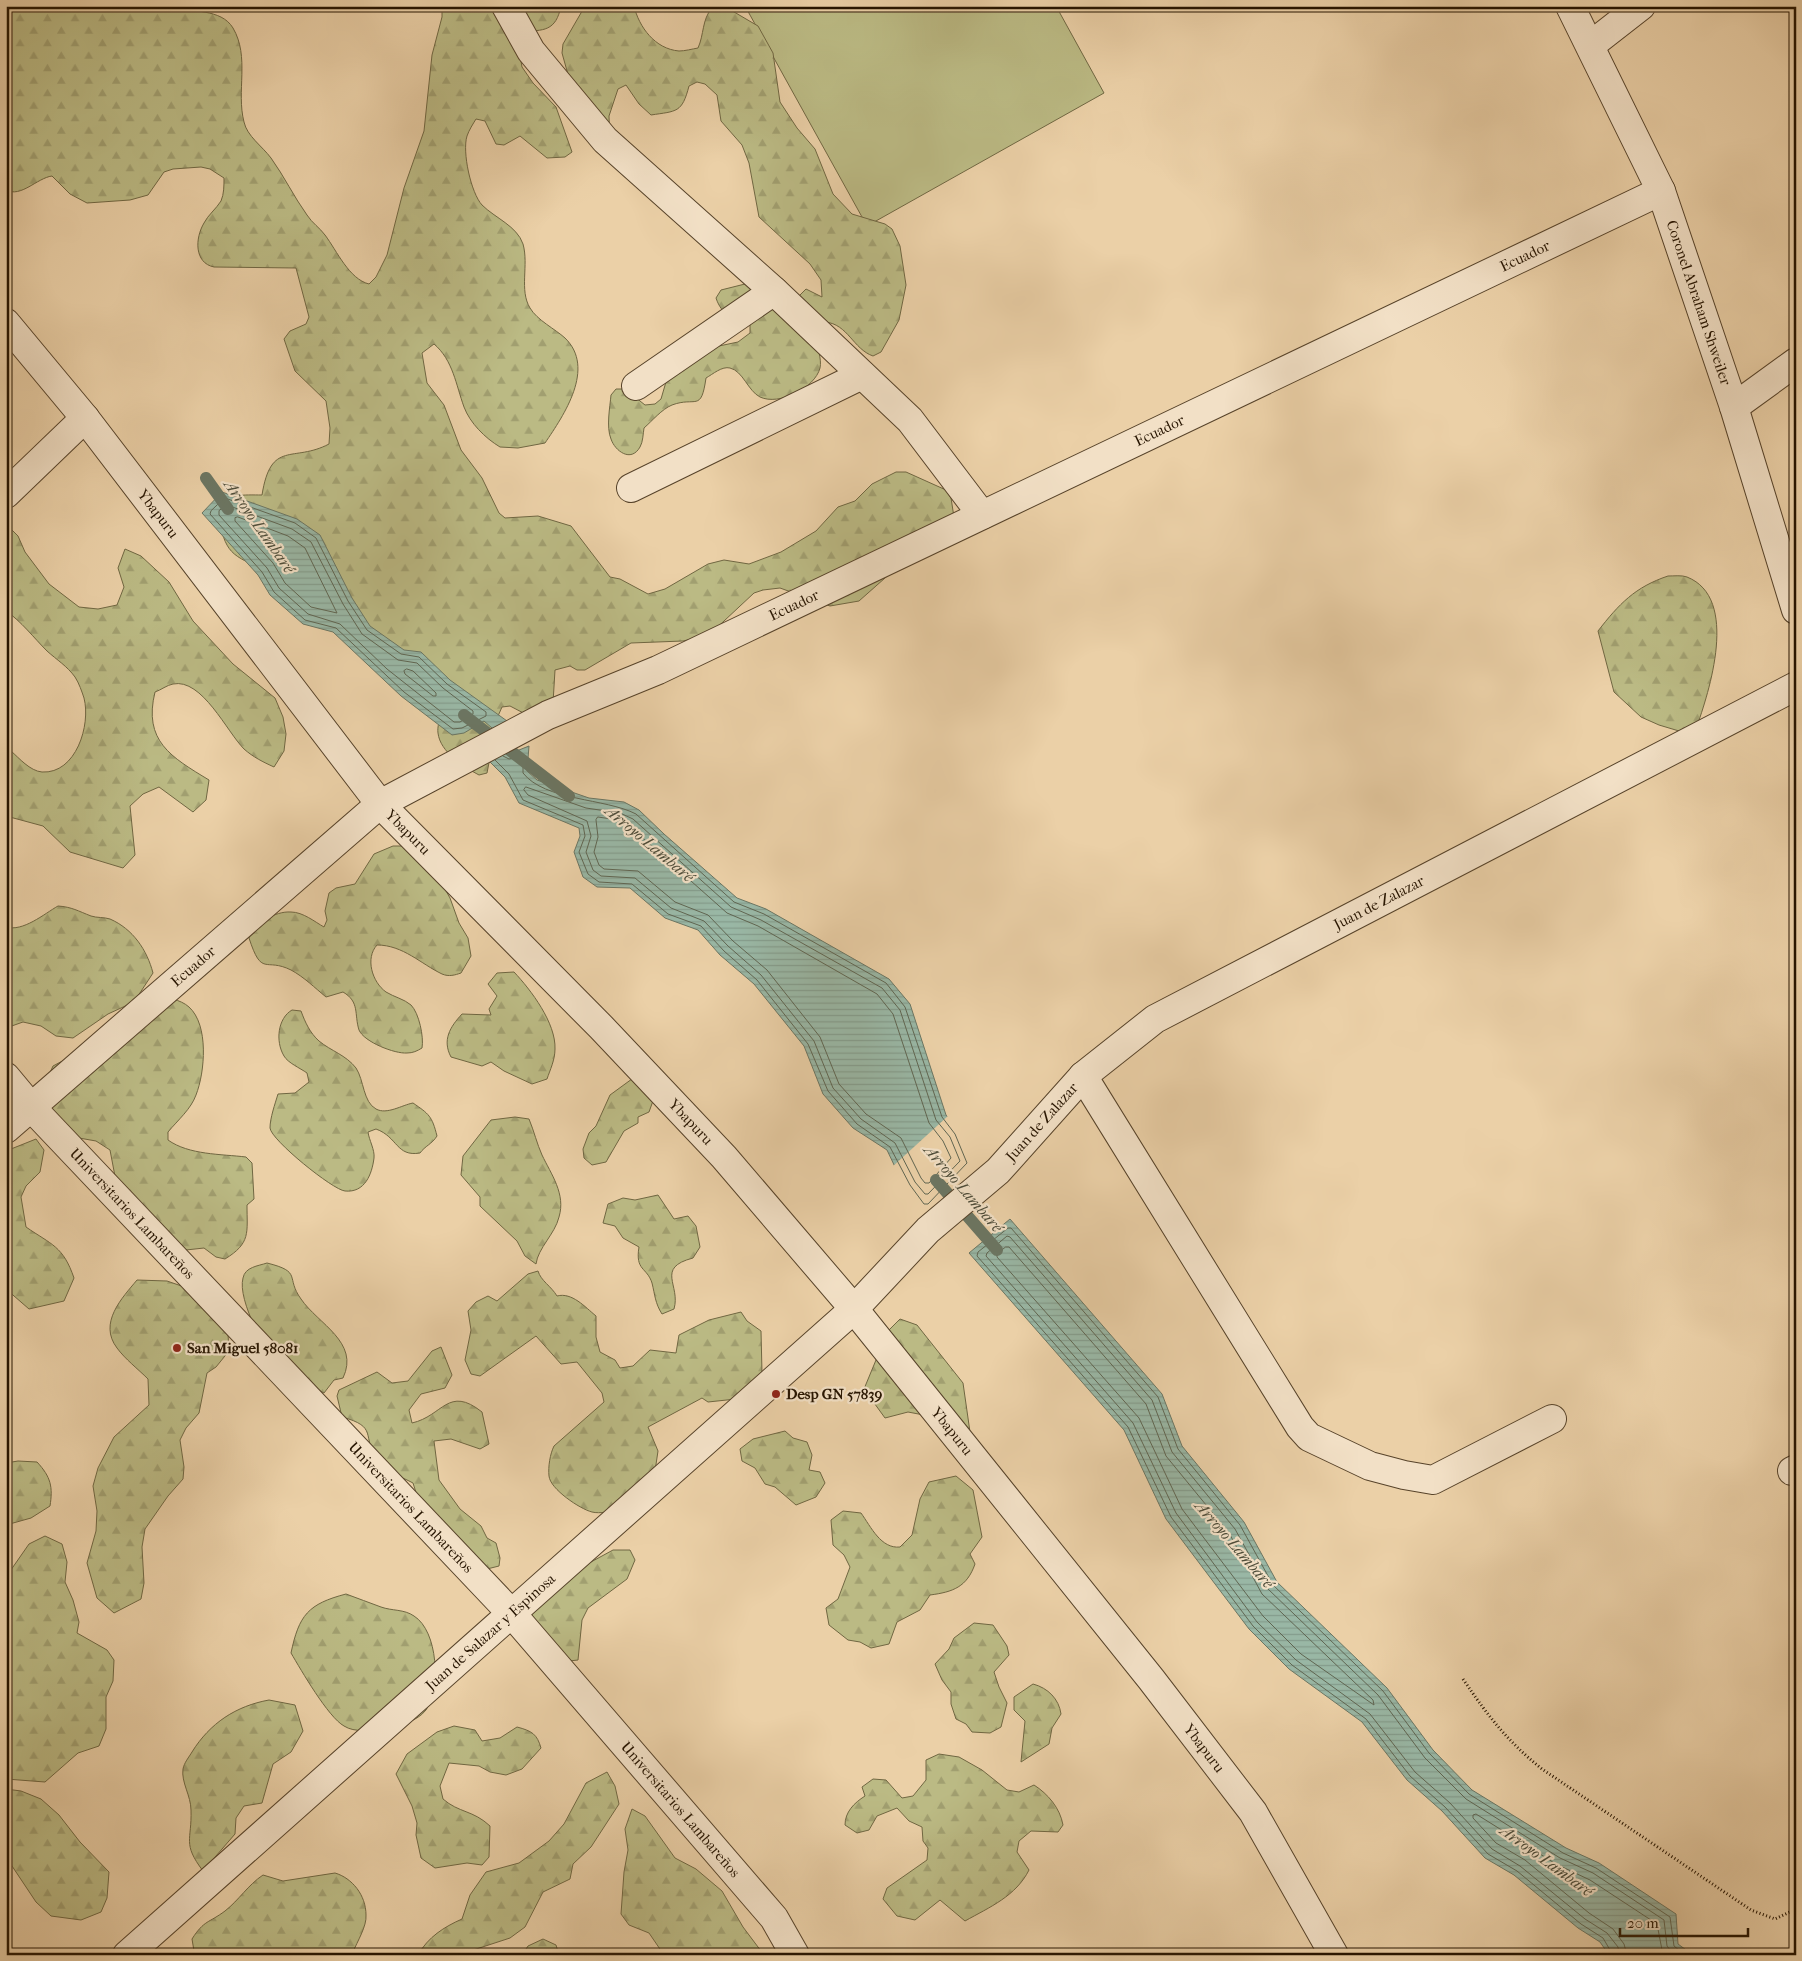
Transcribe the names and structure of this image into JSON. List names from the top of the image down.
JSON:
{
  "streets": {
    "street": [
      "Ecuador",
      "Coronel Abraham Shweiler",
      "Ybapuru",
      "Juan de Zalazar",
      "Universitarios Lambareños",
      "Juan de Salazar y Espinosa"
    ]
  },
  "crossings": [
    ["Ecuador", "Coronel Abraham Shweiler"],
    ["Ecuador", "Ybapuru"],
    ["Ecuador", "Universitarios Lambareños"],
    ["Ybapuru", "Juan de Zalazar"],
    ["Ybapuru", "Juan de Salazar y Espinosa"],
    ["Juan de Zalazar", "Juan de Salazar y Espinosa"],
    ["Universitarios Lambareños", "Juan de Salazar y Espinosa"]
  ],
  "water": ["Arroyo Lambaré"],
  "places": ["San Miguel 58081", "Desp GN 57839"],
  "scale_bar": "20 m"
}
